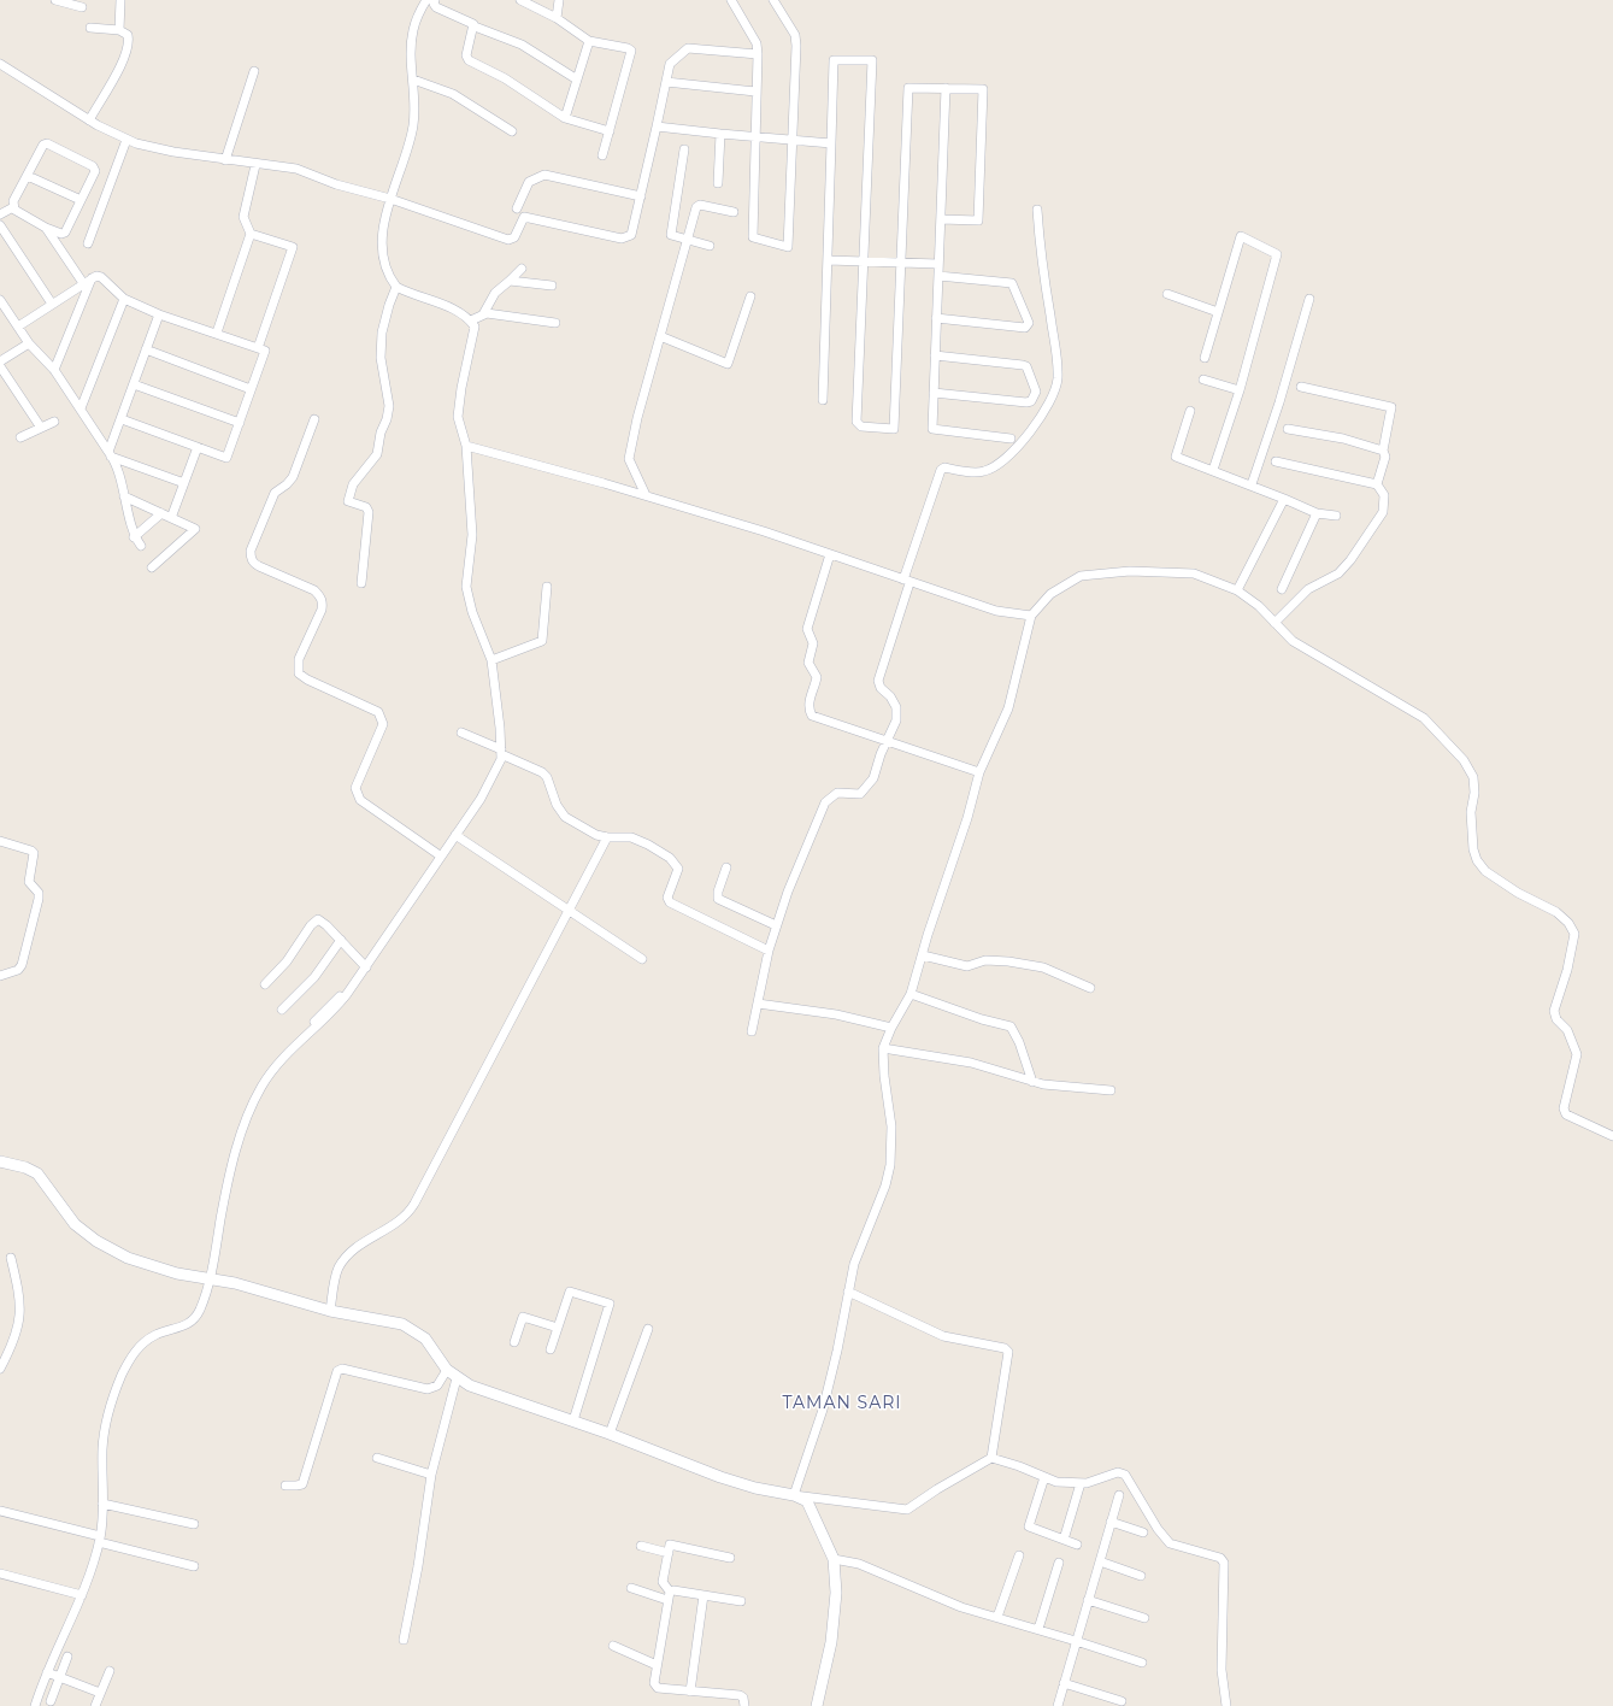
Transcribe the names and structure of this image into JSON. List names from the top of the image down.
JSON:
{
  "districts": ["TAMAN SARI"]
}
